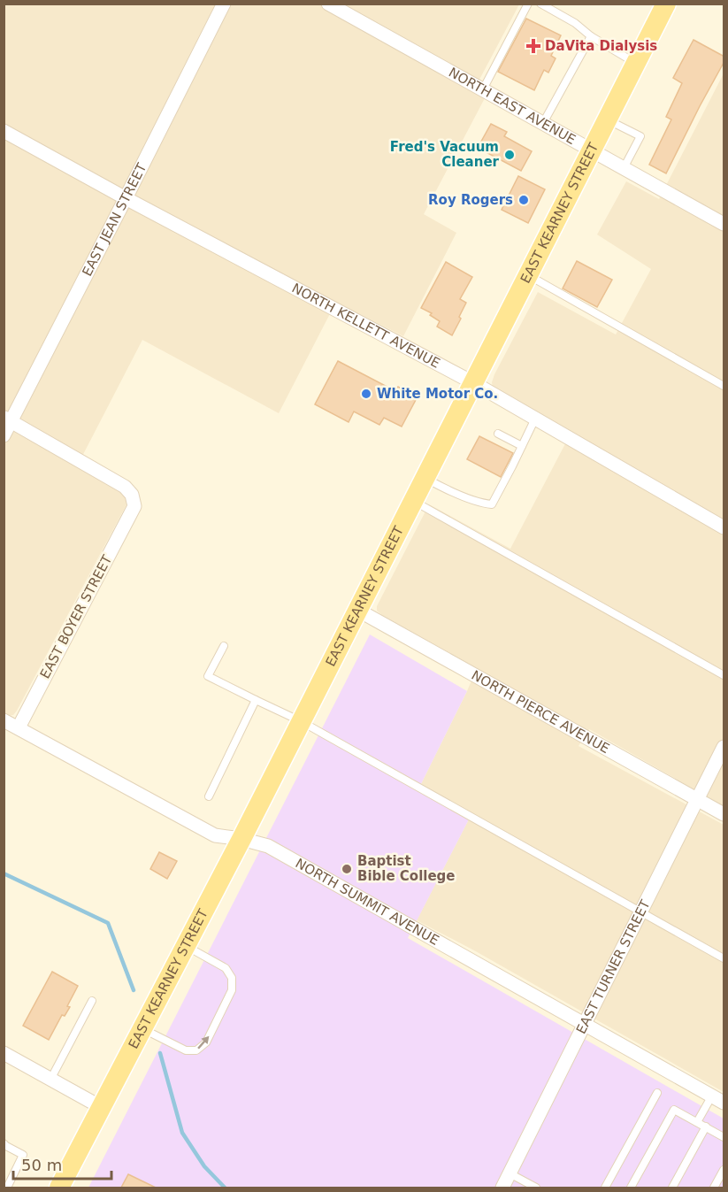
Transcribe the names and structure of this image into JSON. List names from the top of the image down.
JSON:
{
  "streets": {
    "main road": ["EAST KEARNEY STREET"],
    "street": [
      "NORTH EAST AVENUE",
      "EAST JEAN STREET",
      "NORTH KELLETT AVENUE",
      "EAST BOYER STREET",
      "NORTH PIERCE AVENUE",
      "NORTH SUMMIT AVENUE",
      "EAST TURNER STREET"
    ]
  },
  "crossings": [
    ["NORTH EAST AVENUE", "EAST KEARNEY STREET"],
    ["EAST KEARNEY STREET", "NORTH KELLETT AVENUE"],
    ["EAST KEARNEY STREET", "NORTH PIERCE AVENUE"],
    ["EAST KEARNEY STREET", "NORTH SUMMIT AVENUE"],
    ["EAST JEAN STREET", "NORTH KELLETT AVENUE"],
    ["EAST JEAN STREET", "EAST BOYER STREET"],
    ["EAST BOYER STREET", "NORTH SUMMIT AVENUE"],
    ["NORTH PIERCE AVENUE", "EAST TURNER STREET"],
    ["NORTH SUMMIT AVENUE", "EAST TURNER STREET"]
  ],
  "places": {
    "health": ["DaVita Dialysis"],
    "other": [
      "Fred's Vacuum Cleaner",
      "Roy Rogers",
      "White Motor Co.",
      "Baptist Bible College"
    ]
  },
  "scale_bar": "50 m"
}
